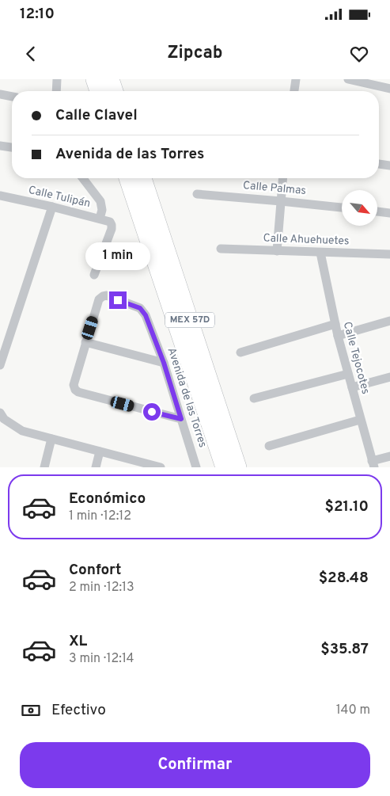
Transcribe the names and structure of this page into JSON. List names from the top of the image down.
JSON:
{
  "streets": {
    "highway": ["MEX 57D"],
    "street": [
      "Calle Palmas",
      "Calle Tulipán",
      "Calle Ahuehuetes",
      "Calle Tejocotes",
      "Avenida de las Torres"
    ]
  },
  "crossings": [
    ["Calle Ahuehuetes", "Calle Tejocotes"]
  ],
  "north": "bottom right",
  "page": {
    "status": "12:10",
    "header": "Zipcab",
    "banner": ["Calle Clavel", "Avenida de las Torres"],
    "bubble": "1 min",
    "list": [
      {
        "name": "Económico",
        "note": "1 min · 12:12",
        "value": "$21.10"
      },
      {
        "name": "Confort",
        "note": "2 min · 12:13",
        "value": "$28.48"
      },
      {
        "name": "XL",
        "note": "3 min · 12:14",
        "value": "$35.87"
      }
    ],
    "pay": ["Efectivo", "140 m"],
    "buttons": "Confirmar"
  }
}
